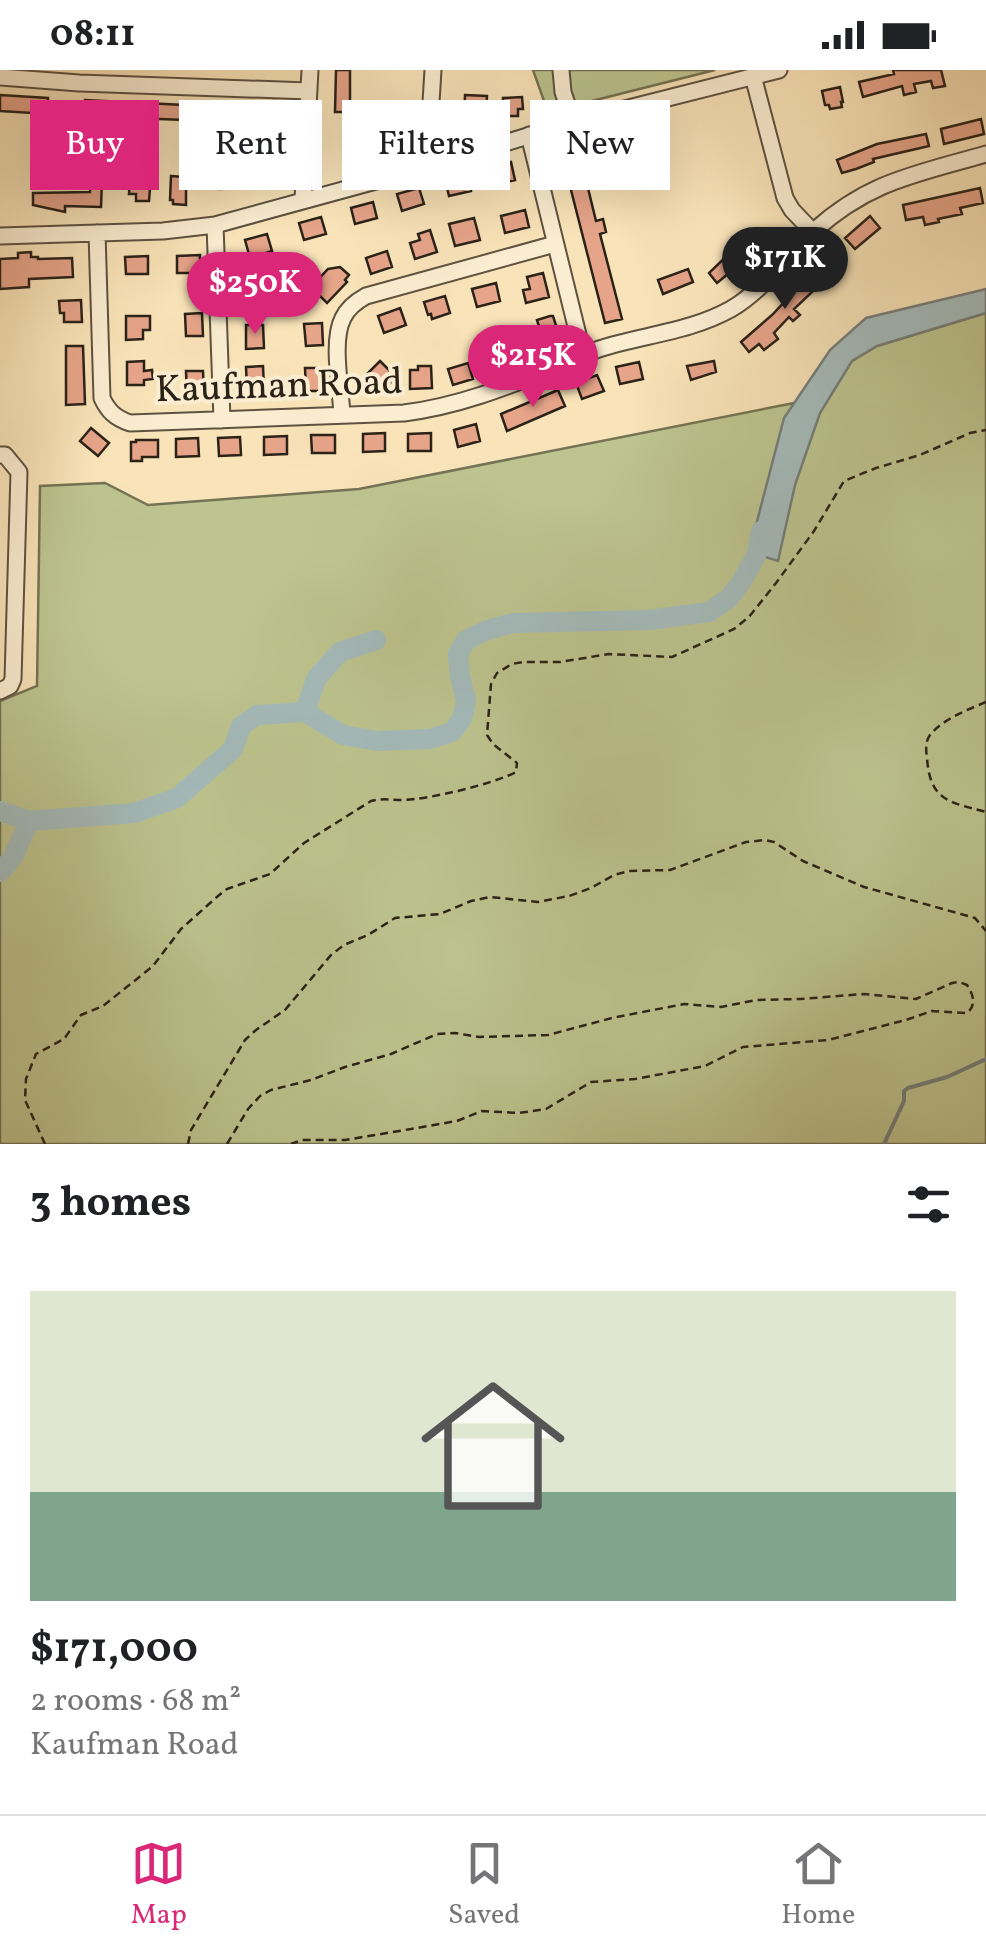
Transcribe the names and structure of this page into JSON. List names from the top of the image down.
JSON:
{
  "streets": {
    "street": ["Kaufman Road"]
  },
  "page": {
    "status": "08:11",
    "chip": [
      "Buy",
      "Rent",
      "Filters",
      "New"
    ],
    "price": ["$171K", "$250K", "$215K"],
    "heading": "3 homes",
    "list": [
      {
        "name": "$171,000",
        "note": "2 rooms · 68 m² · Kaufman Road"
      }
    ],
    "tabs": ["Map", "Saved", "Home"]
  }
}
